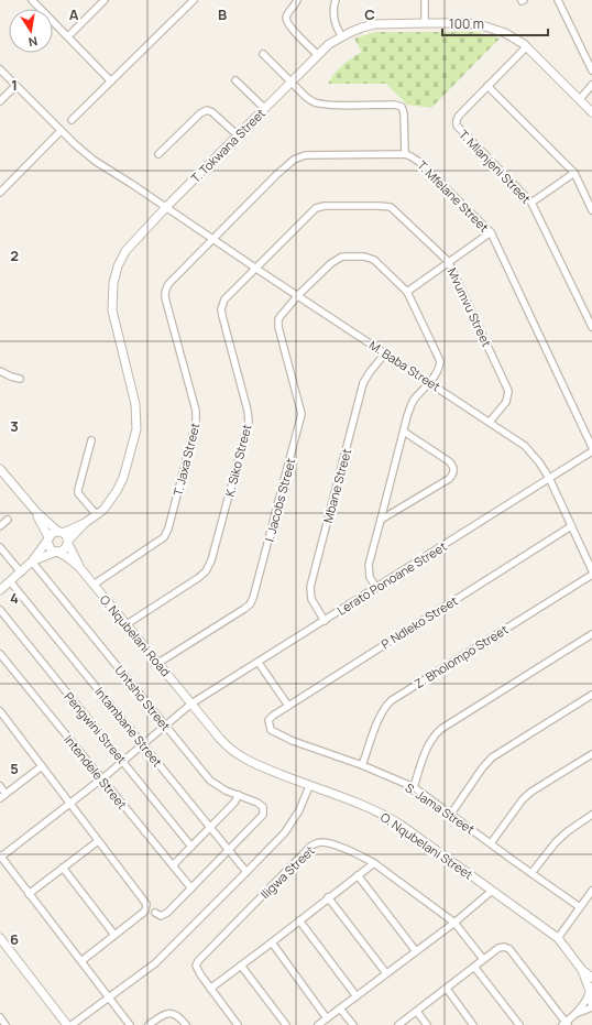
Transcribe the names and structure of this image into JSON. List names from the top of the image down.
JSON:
{
  "streets": {
    "street": [
      "T. Tokwana Street",
      "T. Mlanjeni Street",
      "T. Mfelane Street",
      "Mvumvu Street",
      "M. Baba Street",
      "T. Jaxa Street",
      "K. Siko Street",
      "Mbane Street",
      "I. Jacobs Street",
      "Lerato Ponoane Street",
      "P. Ndleko Street",
      "O. Nqubelani Road",
      "Z. Bholompo Street",
      "Untsho Street",
      "Intambane Street",
      "Pengwini Street",
      "Intendele Street",
      "S. Jama Street",
      "O. Nqubelani Street",
      "Iligwa Street"
    ]
  },
  "crossings": [
    ["T. Tokwana Street", "T. Mlanjeni Street"],
    ["T. Tokwana Street", "M. Baba Street"],
    ["T. Tokwana Street", "O. Nqubelani Road"],
    ["T. Mfelane Street", "M. Baba Street"],
    ["T. Mfelane Street", "T. Jaxa Street"],
    ["Mvumvu Street", "M. Baba Street"],
    ["Mvumvu Street", "K. Siko Street"],
    ["M. Baba Street", "T. Jaxa Street"],
    ["M. Baba Street", "K. Siko Street"],
    ["M. Baba Street", "Mbane Street"],
    ["M. Baba Street", "I. Jacobs Street"],
    ["M. Baba Street", "Lerato Ponoane Street"],
    ["M. Baba Street", "P. Ndleko Street"],
    ["T. Jaxa Street", "O. Nqubelani Road"],
    ["K. Siko Street", "O. Nqubelani Road"],
    ["Mbane Street", "Lerato Ponoane Street"],
    ["I. Jacobs Street", "O. Nqubelani Road"],
    ["Lerato Ponoane Street", "O. Nqubelani Road"],
    ["Lerato Ponoane Street", "Untsho Street"],
    ["Lerato Ponoane Street", "Intambane Street"],
    ["Lerato Ponoane Street", "Pengwini Street"],
    ["Lerato Ponoane Street", "Intendele Street"],
    ["Lerato Ponoane Street", "O. Nqubelani Street"],
    ["P. Ndleko Street", "S. Jama Street"],
    ["O. Nqubelani Road", "O. Nqubelani Street"],
    ["Z. Bholompo Street", "S. Jama Street"],
    ["Untsho Street", "Intambane Street"]
  ],
  "scale_bar": "100 m",
  "north": "bottom",
  "grid": {
    "columns": ["A", "B", "C"],
    "rows": [
      "1",
      "2",
      "3",
      "4",
      "5",
      "6"
    ]
  }
}
